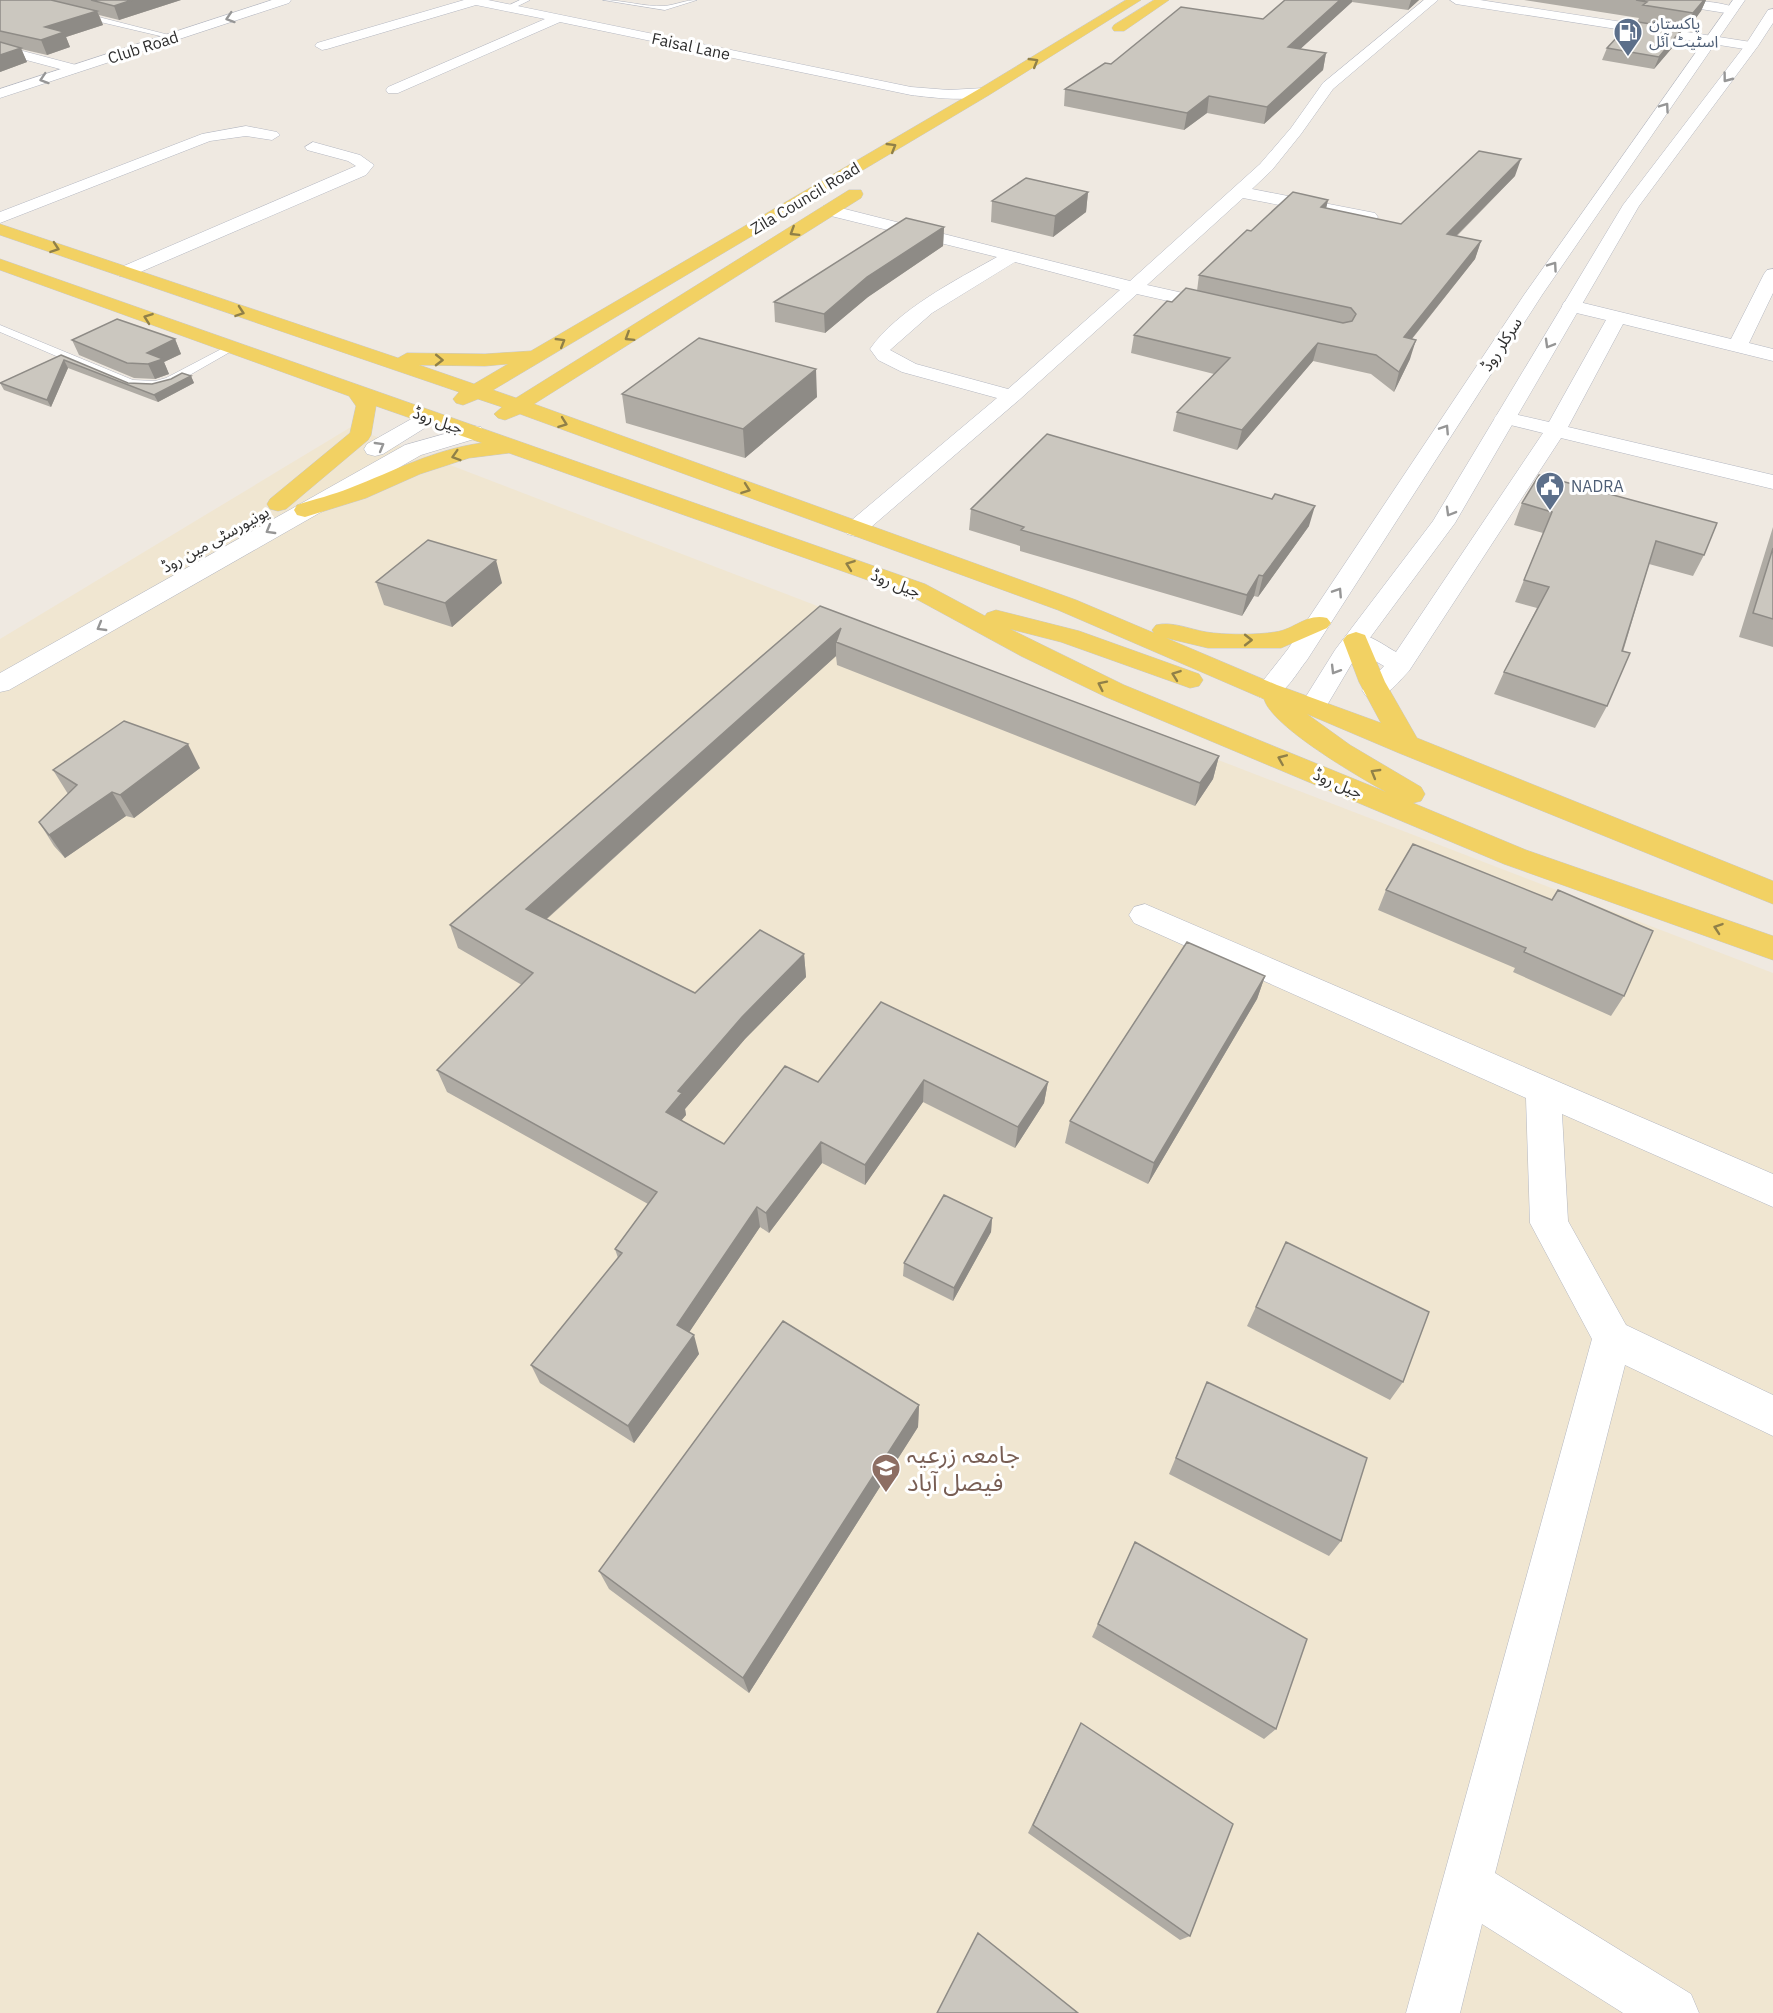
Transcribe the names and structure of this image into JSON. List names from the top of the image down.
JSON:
{
  "streets": {
    "main road": ["Zila Council Road", "جیل روڈ"],
    "street": [
      "Faisal Lane",
      "Club Road",
      "سرکلر روڈ",
      "یونیورسٹی مین روڈ"
    ]
  },
  "crossings": [
    ["Faisal Lane", "Zila Council Road"],
    ["Zila Council Road", "جیل روڈ"],
    ["Zila Council Road", "یونیورسٹی مین روڈ"],
    ["سرکلر روڈ", "جیل روڈ"],
    ["جیل روڈ", "یونیورسٹی مین روڈ"]
  ],
  "places": {
    "fuel station": ["پاکستان اسٹیٹ آئل"],
    "public building": ["NADRA"],
    "school or university": ["جامعہ زرعیہ فیصل آباد"]
  }
}
